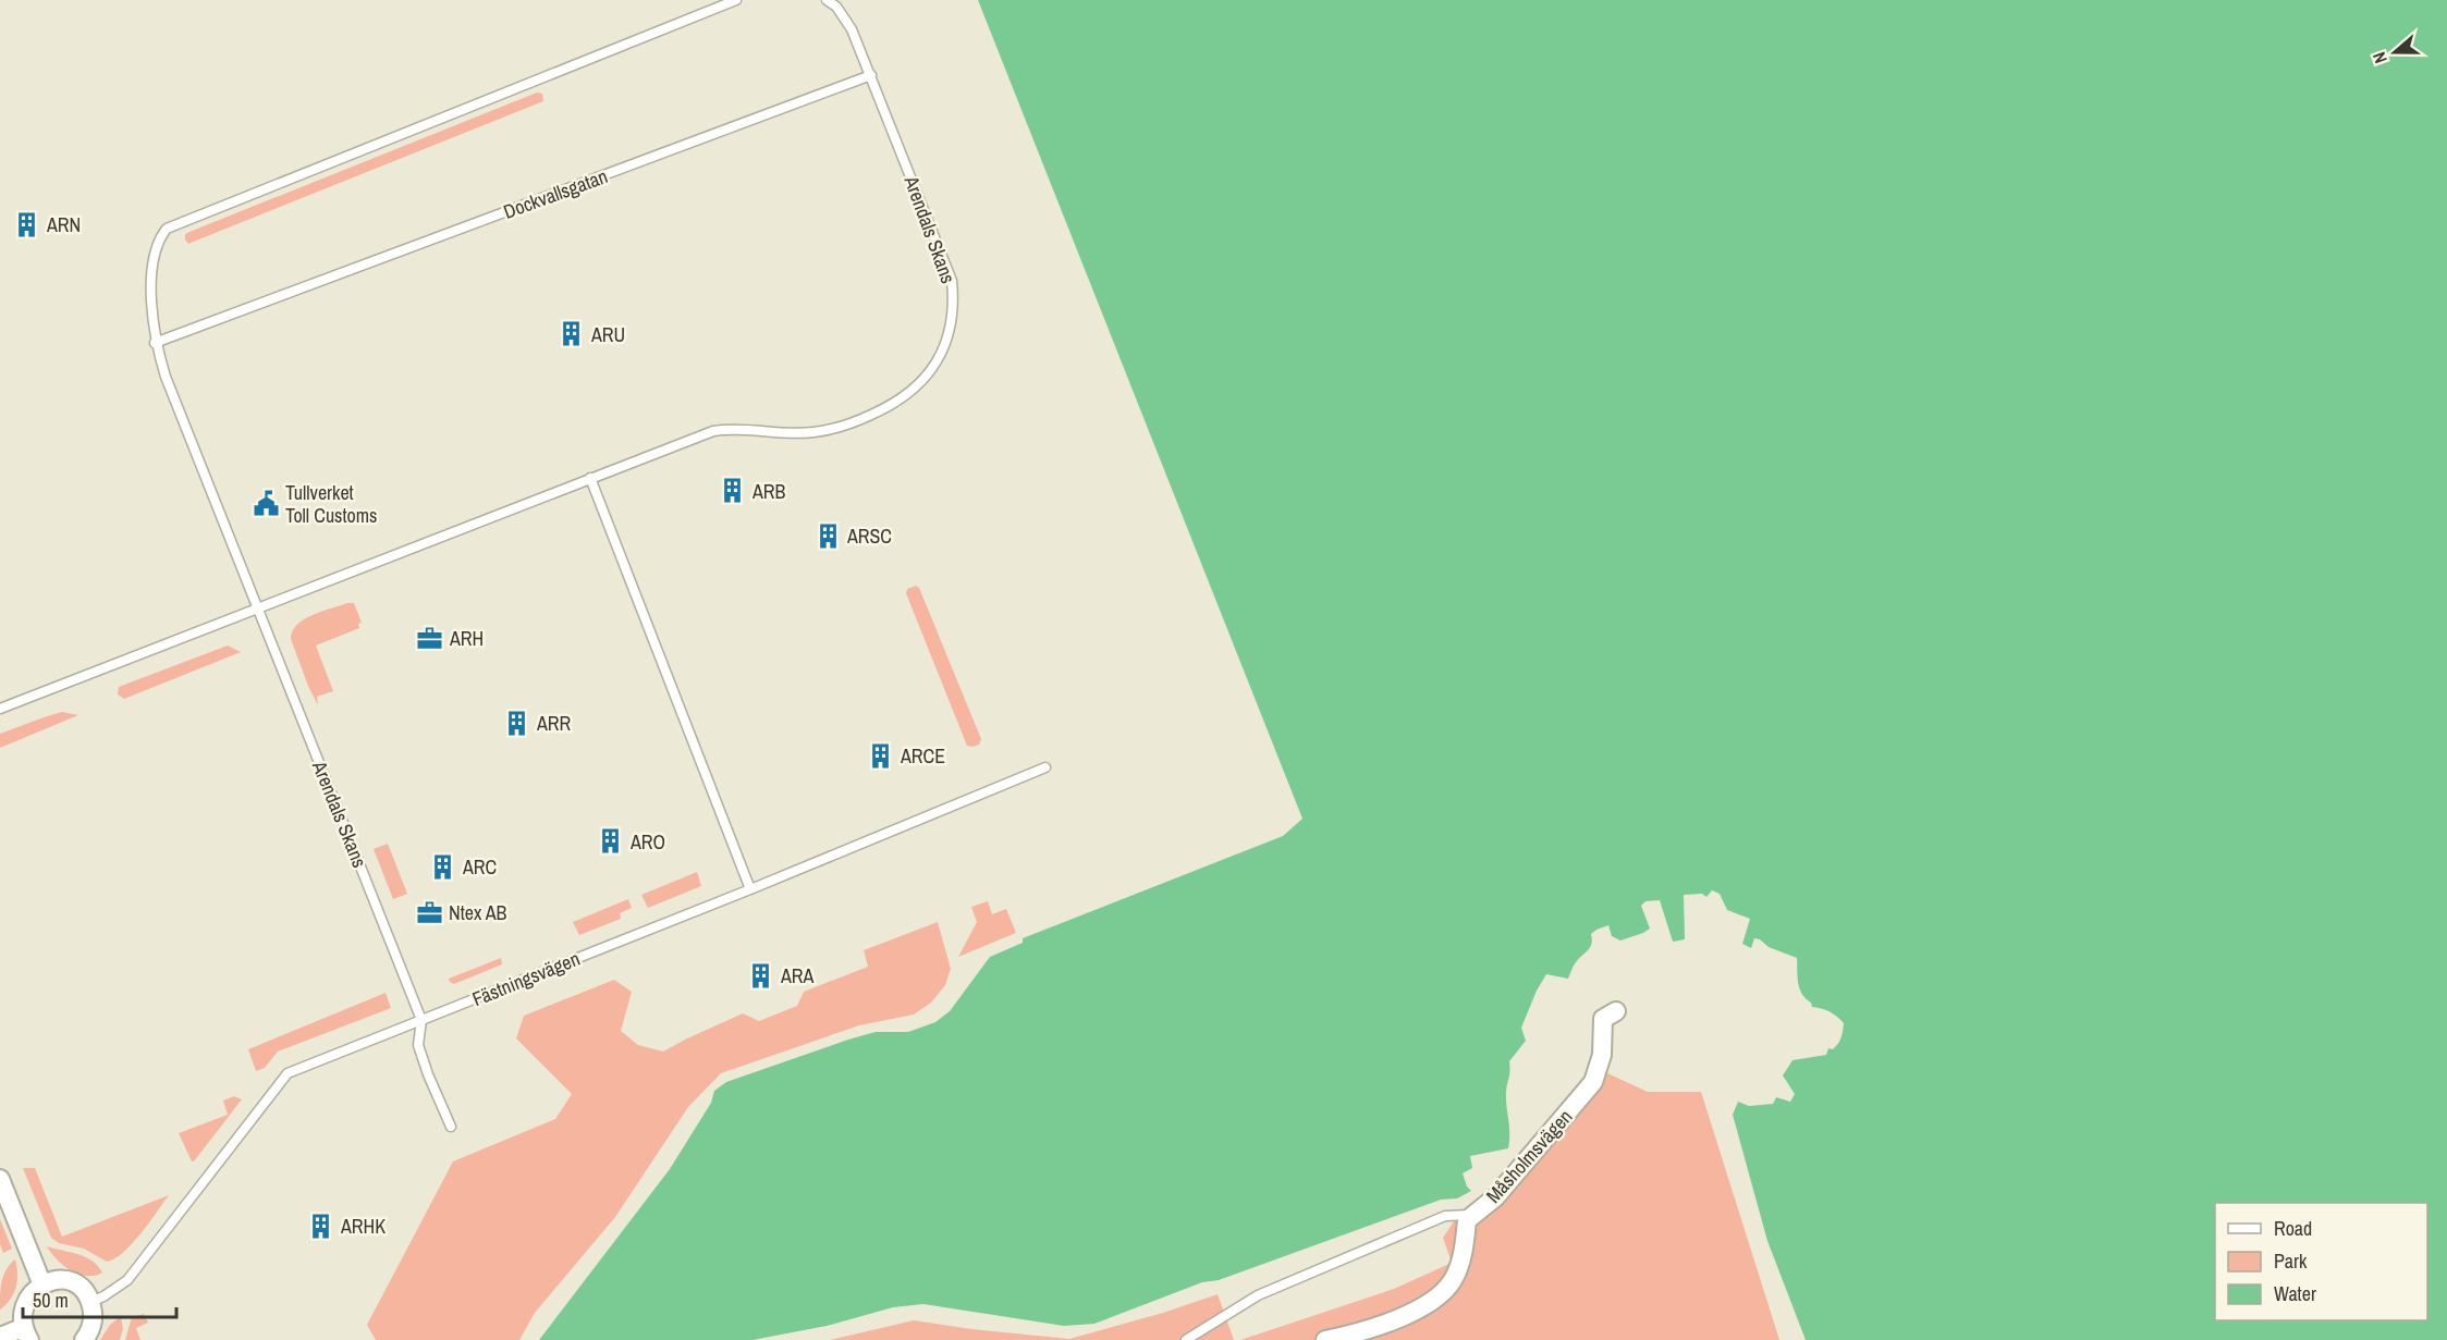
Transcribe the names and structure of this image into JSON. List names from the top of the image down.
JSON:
{
  "streets": {
    "street": ["Måsholmsvägen"],
    "lane": ["Dockvallsgatan", "Arendals Skans", "Fästningsvägen"]
  },
  "crossings": [
    ["Dockvallsgatan", "Arendals Skans"],
    ["Arendals Skans", "Fästningsvägen"]
  ],
  "places": {
    "building": [
      "ARN",
      "ARU",
      "ARB",
      "ARSC",
      "ARR",
      "ARCE",
      "ARO",
      "ARC",
      "ARA",
      "ARHK"
    ],
    "public building": ["Tullverket Toll Customs"],
    "office": ["ARH", "Ntex AB"]
  },
  "legend": ["Road", "Park", "Water"],
  "scale_bar": "50 m",
  "north": "left"
}
